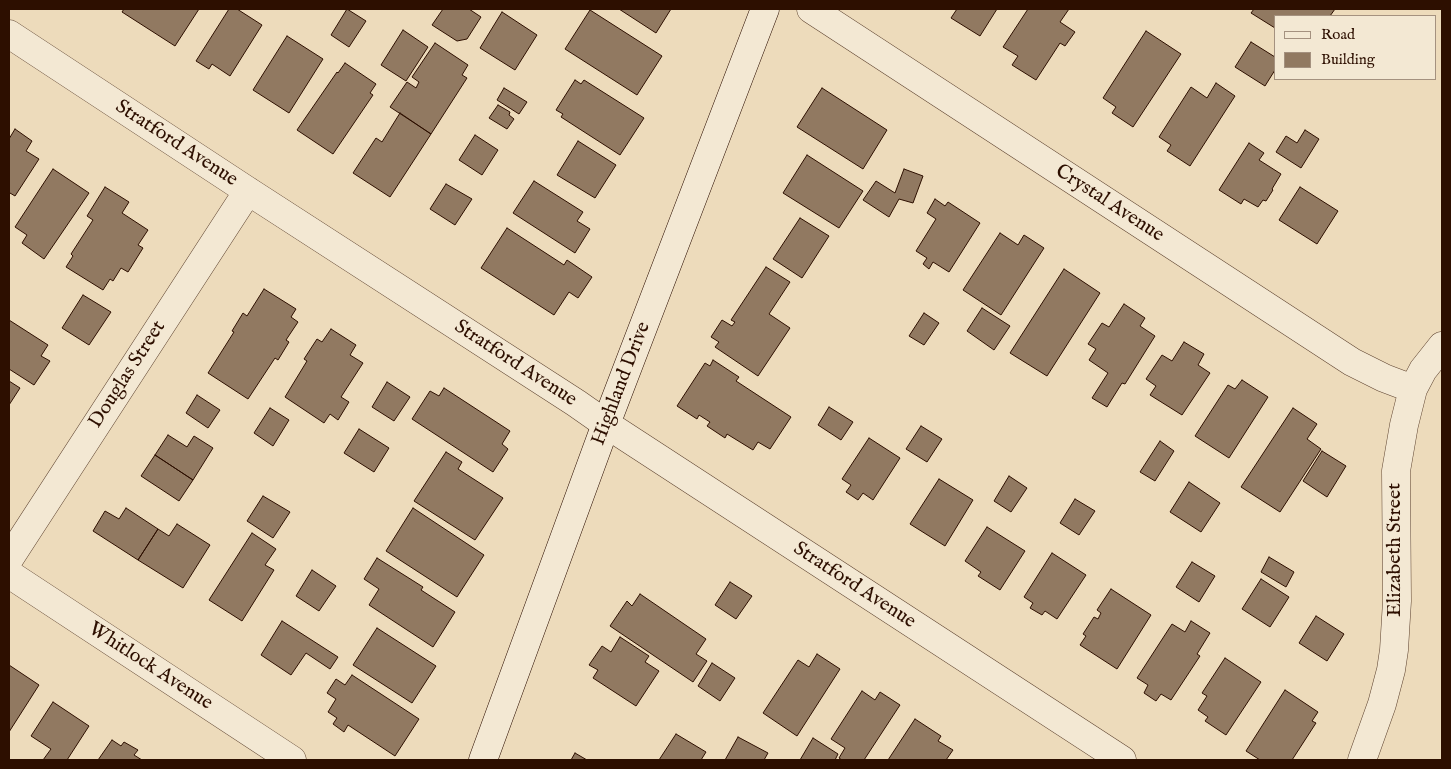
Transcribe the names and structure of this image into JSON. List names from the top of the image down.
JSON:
{
  "streets": {
    "street": [
      "Stratford Avenue",
      "Crystal Avenue",
      "Douglas Street",
      "Highland Drive",
      "Elizabeth Street",
      "Whitlock Avenue"
    ]
  },
  "crossings": [
    ["Stratford Avenue", "Douglas Street"],
    ["Stratford Avenue", "Highland Drive"],
    ["Crystal Avenue", "Elizabeth Street"]
  ],
  "legend": ["Road", "Building"]
}
